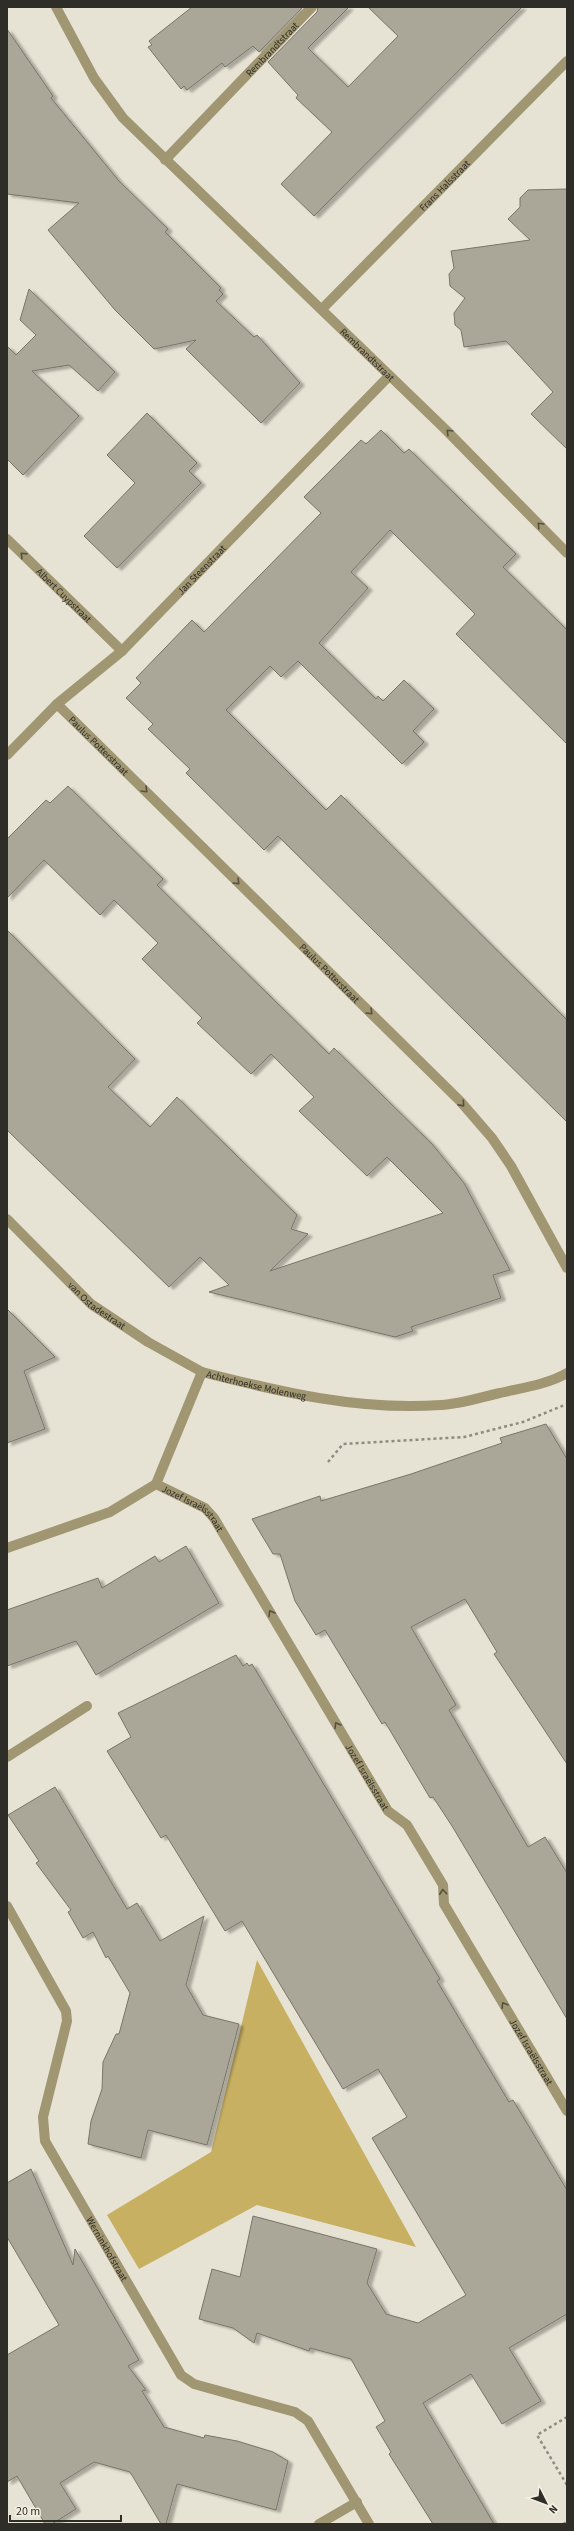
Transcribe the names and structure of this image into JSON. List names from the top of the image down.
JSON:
{
  "streets": {
    "street": [
      "Rembrandtstraat",
      "Frans Halsstraat",
      "Jan Steenstraat",
      "Albert Cuypstraat",
      "Paulus Potterstraat",
      "van Ostadestraat",
      "Achterhoekse Molenweg",
      "Jozef Israëlsstraat",
      "Werninkhofstraat"
    ]
  },
  "crossings": [
    ["Rembrandtstraat", "Frans Halsstraat"],
    ["Rembrandtstraat", "Jan Steenstraat"],
    ["Jan Steenstraat", "Albert Cuypstraat"],
    ["Jan Steenstraat", "Paulus Potterstraat"],
    ["van Ostadestraat", "Achterhoekse Molenweg"],
    ["Achterhoekse Molenweg", "Jozef Israëlsstraat"]
  ],
  "one_way": ["Albert Cuypstraat", "Paulus Potterstraat", "Jozef Israëlsstraat"],
  "scale_bar": "20 m",
  "north": "bottom right"
}
